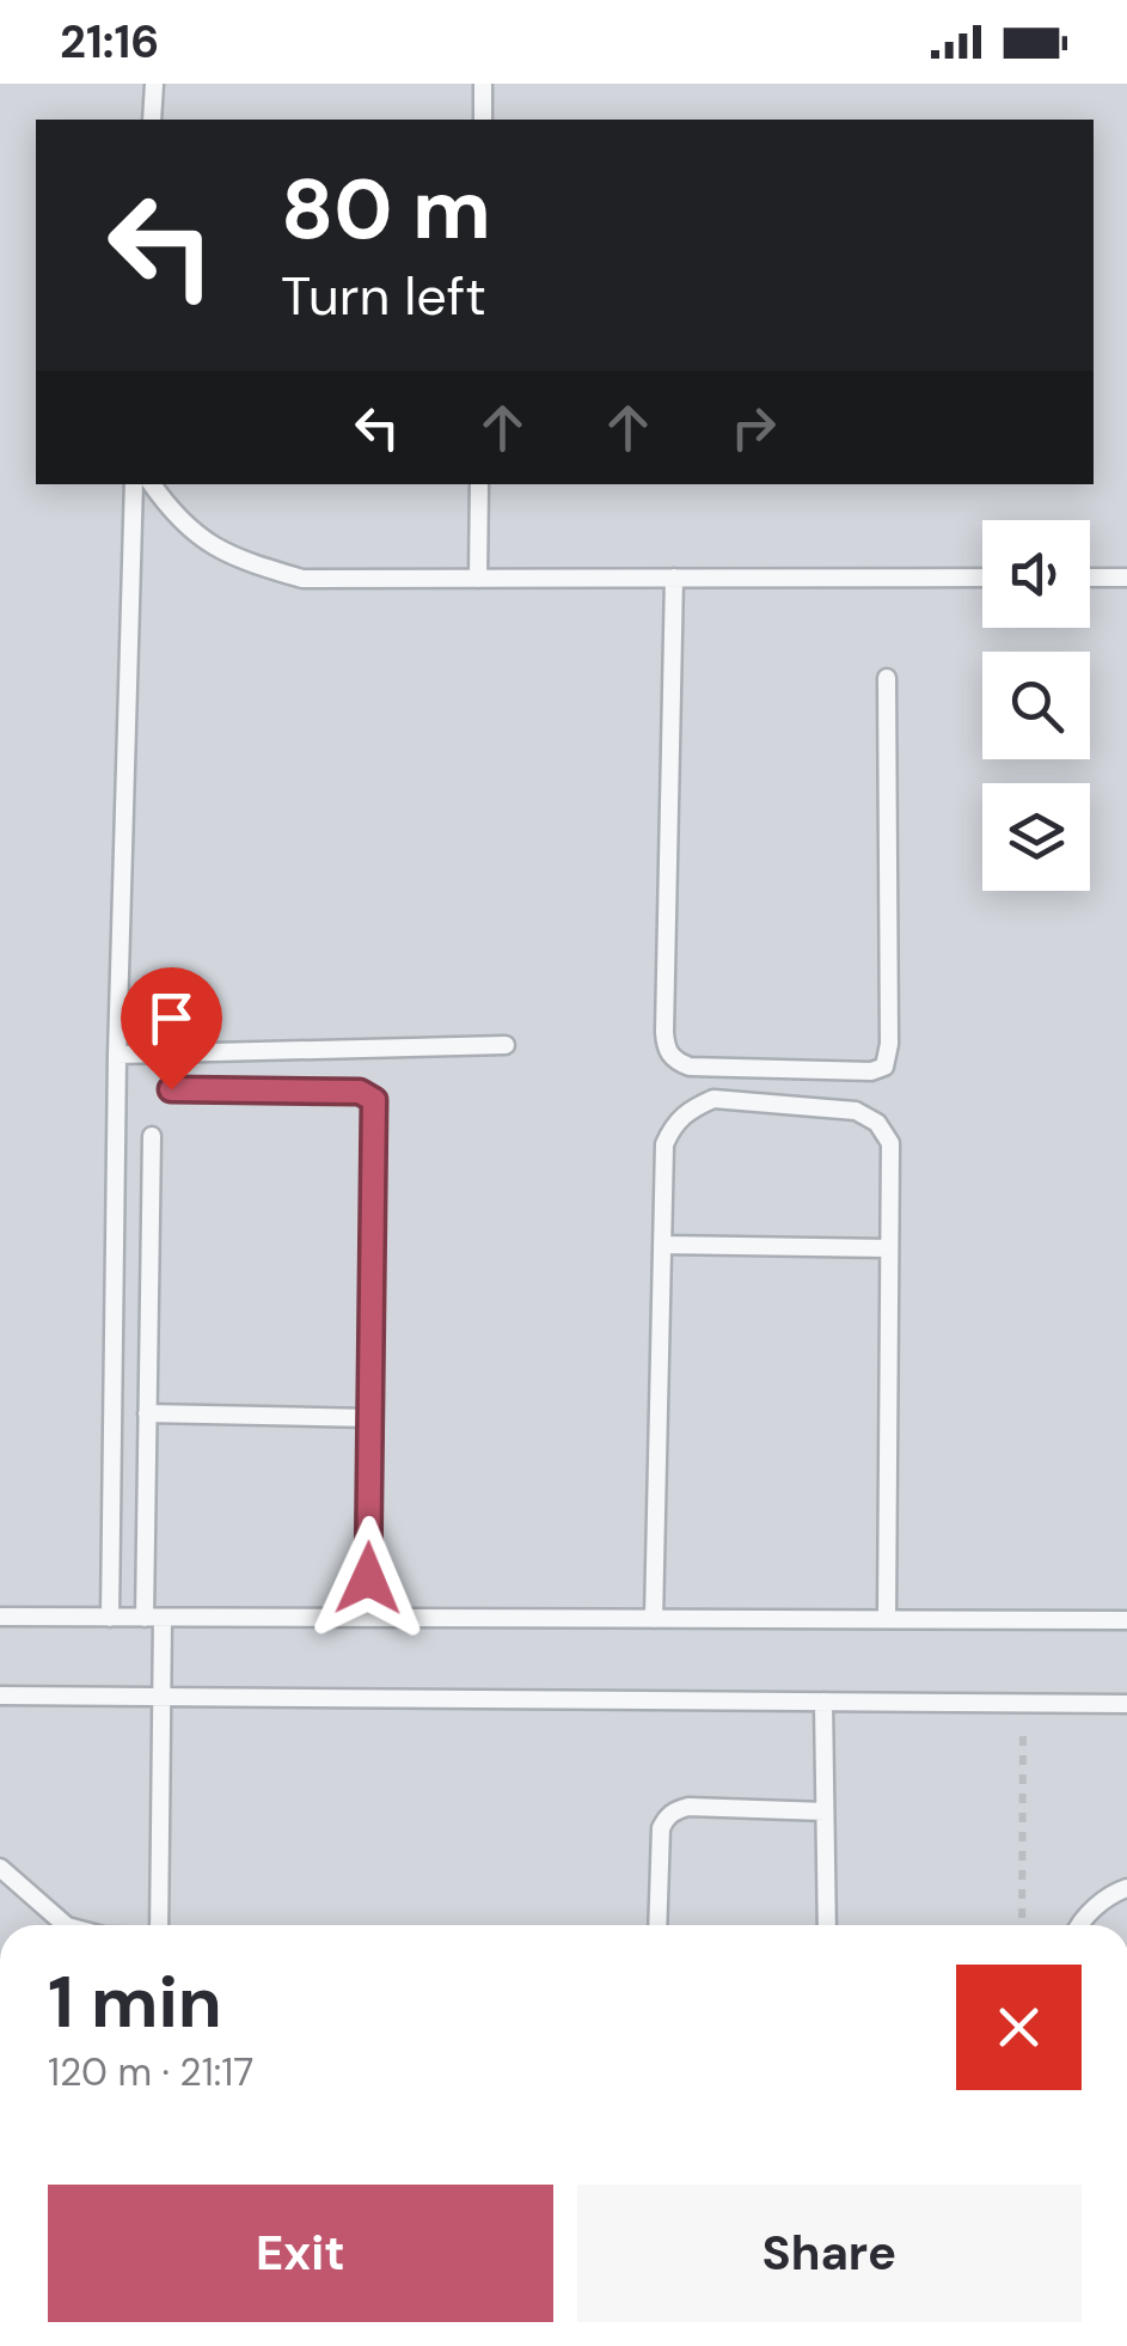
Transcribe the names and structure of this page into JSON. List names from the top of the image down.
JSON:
{
  "page": {
    "status": "21:16",
    "turn": ["80 m", "Turn left"],
    "heading": ["1 min", "120 m · 21:17"],
    "buttons": ["Exit", "Share"]
  }
}
